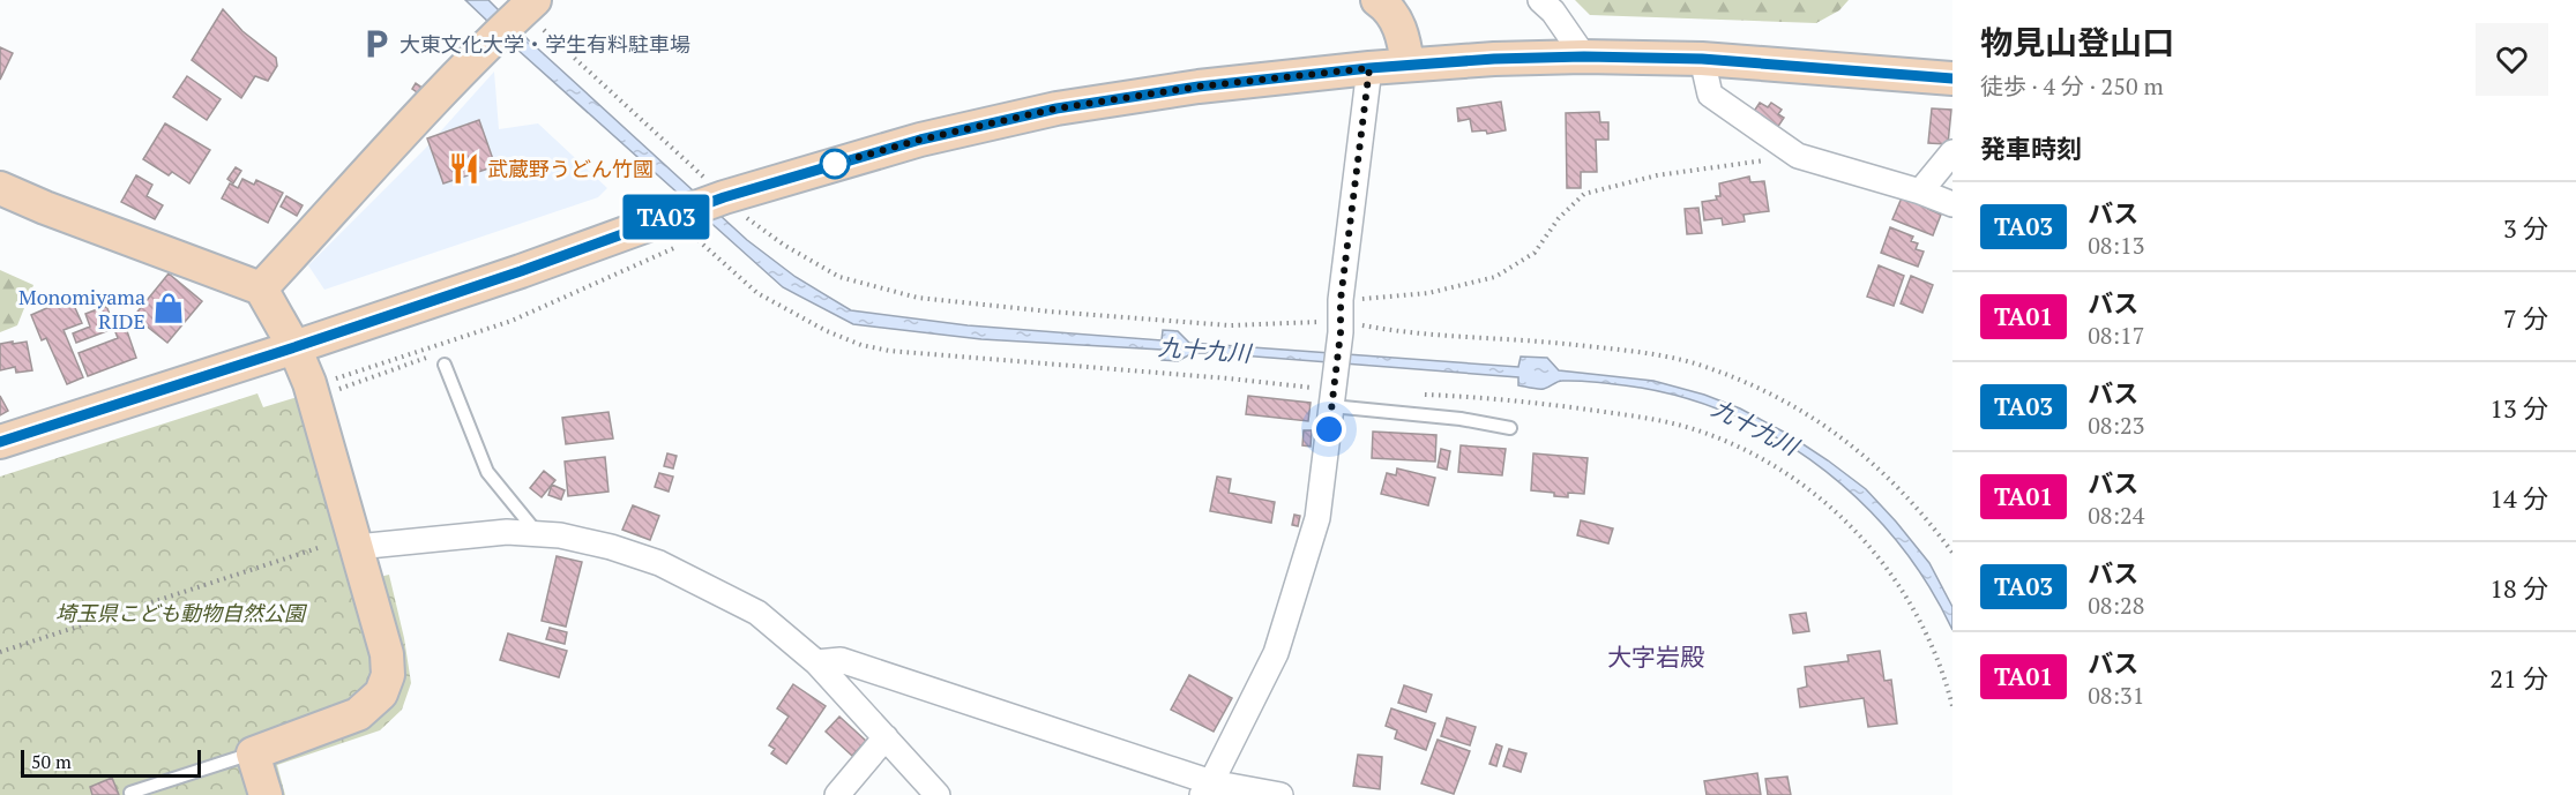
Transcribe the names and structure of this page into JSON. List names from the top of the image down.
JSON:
{
  "districts": ["大字岩殿"],
  "water": ["九十九川"],
  "parks": ["埼玉県こども動物自然公園"],
  "places": {
    "parking": ["大東文化大学・学生有料駐車場"],
    "restaurant": ["武蔵野うどん竹國"],
    "shop": ["Monomiyama RIDE"]
  },
  "lines": ["bus line TA03"],
  "scale_bar": "50 m",
  "page": {
    "on_map": "TA03",
    "heading": [
      ["物見山登山口", "徒歩 · 4 分 · 250 m"],
      "発車時刻"
    ],
    "list": [
      {
        "mark": "TA03",
        "name": "バス",
        "note": "08:13",
        "value": "3 分"
      },
      {
        "mark": "TA01",
        "name": "バス",
        "note": "08:17",
        "value": "7 分"
      },
      {
        "mark": "TA03",
        "name": "バス",
        "note": "08:23",
        "value": "13 分"
      },
      {
        "mark": "TA01",
        "name": "バス",
        "note": "08:24",
        "value": "14 分"
      },
      {
        "mark": "TA03",
        "name": "バス",
        "note": "08:28",
        "value": "18 分"
      },
      {
        "mark": "TA01",
        "name": "バス",
        "note": "08:31",
        "value": "21 分"
      }
    ],
    "scale": "50 m"
  }
}
